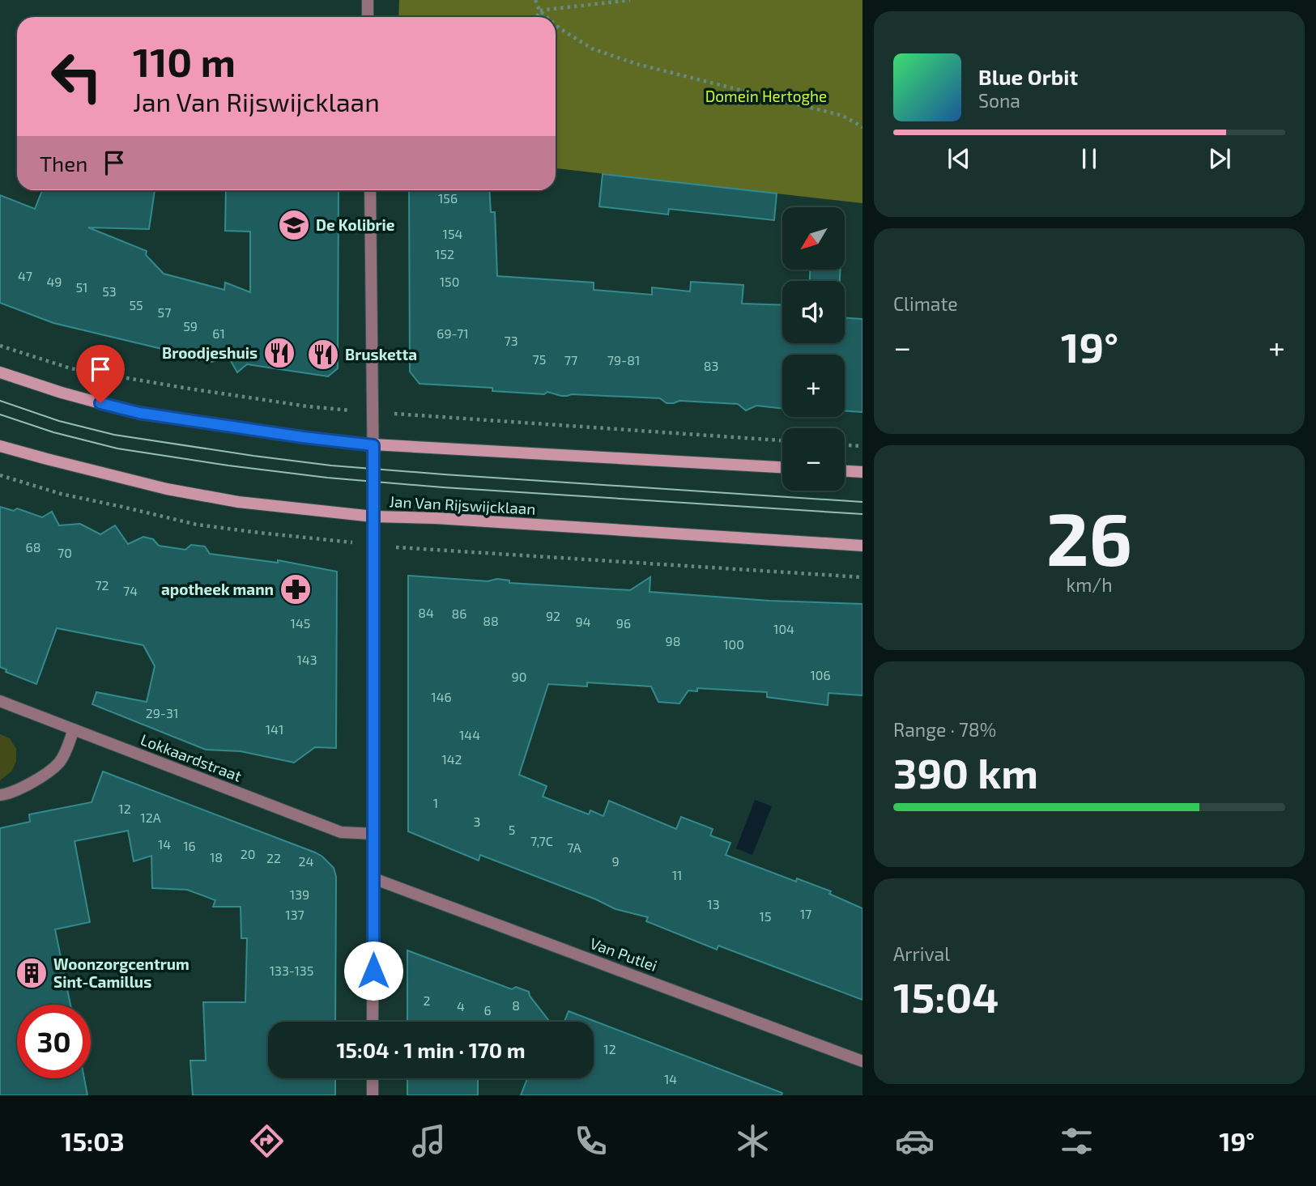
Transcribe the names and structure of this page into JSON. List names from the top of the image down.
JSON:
{
  "streets": {
    "main road": ["Jan Van Rijswijcklaan"],
    "street": ["Lokkaardstraat", "Van Putlei"]
  },
  "parks": ["Domein Hertoghe"],
  "places": {
    "school or university": ["De Kolibrie"],
    "restaurant": ["Broodjeshuis", "Brusketta"],
    "pharmacy": ["apotheek mann"],
    "building": ["Woonzorgcentrum Sint-Camillus"]
  },
  "house_numbers": [
    "156",
    "154",
    "152",
    "47",
    "49",
    "150",
    "51",
    "53",
    "55",
    "57",
    "59",
    "61",
    "69-71",
    "73",
    "75",
    "77",
    "79-81",
    "83",
    "68",
    "70",
    "72",
    "74",
    "84",
    "86",
    "92",
    "88",
    "94",
    "145",
    "96",
    "104",
    "98",
    "100",
    "143",
    "106",
    "90",
    "146",
    "29-31",
    "141",
    "144",
    "142",
    "1",
    "12",
    "12A",
    "3",
    "5",
    "7,7C",
    "14",
    "16",
    "7A",
    "20",
    "18",
    "22",
    "24",
    "9",
    "11",
    "139",
    "13",
    "17",
    "137",
    "15",
    "133-135",
    "2",
    "8",
    "4",
    "6",
    "12",
    "14"
  ],
  "north": "bottom left",
  "page": {
    "turn": ["110 m", "Jan Van Rijswijcklaan"],
    "song": ["Blue Orbit", "Sona"],
    "then": "Then",
    "map_buttons": ["+", "−"],
    "tile": [
      "Climate",
      ["26", "km/h"],
      ["Range · 78%", "390 km"],
      ["Arrival", "15:04"]
    ],
    "heat": ["−", "19°", "+"],
    "limit": "30",
    "trip": "15:04 · 1 min · 170 m",
    "tabs": ["15:03", "19°"]
  }
}
